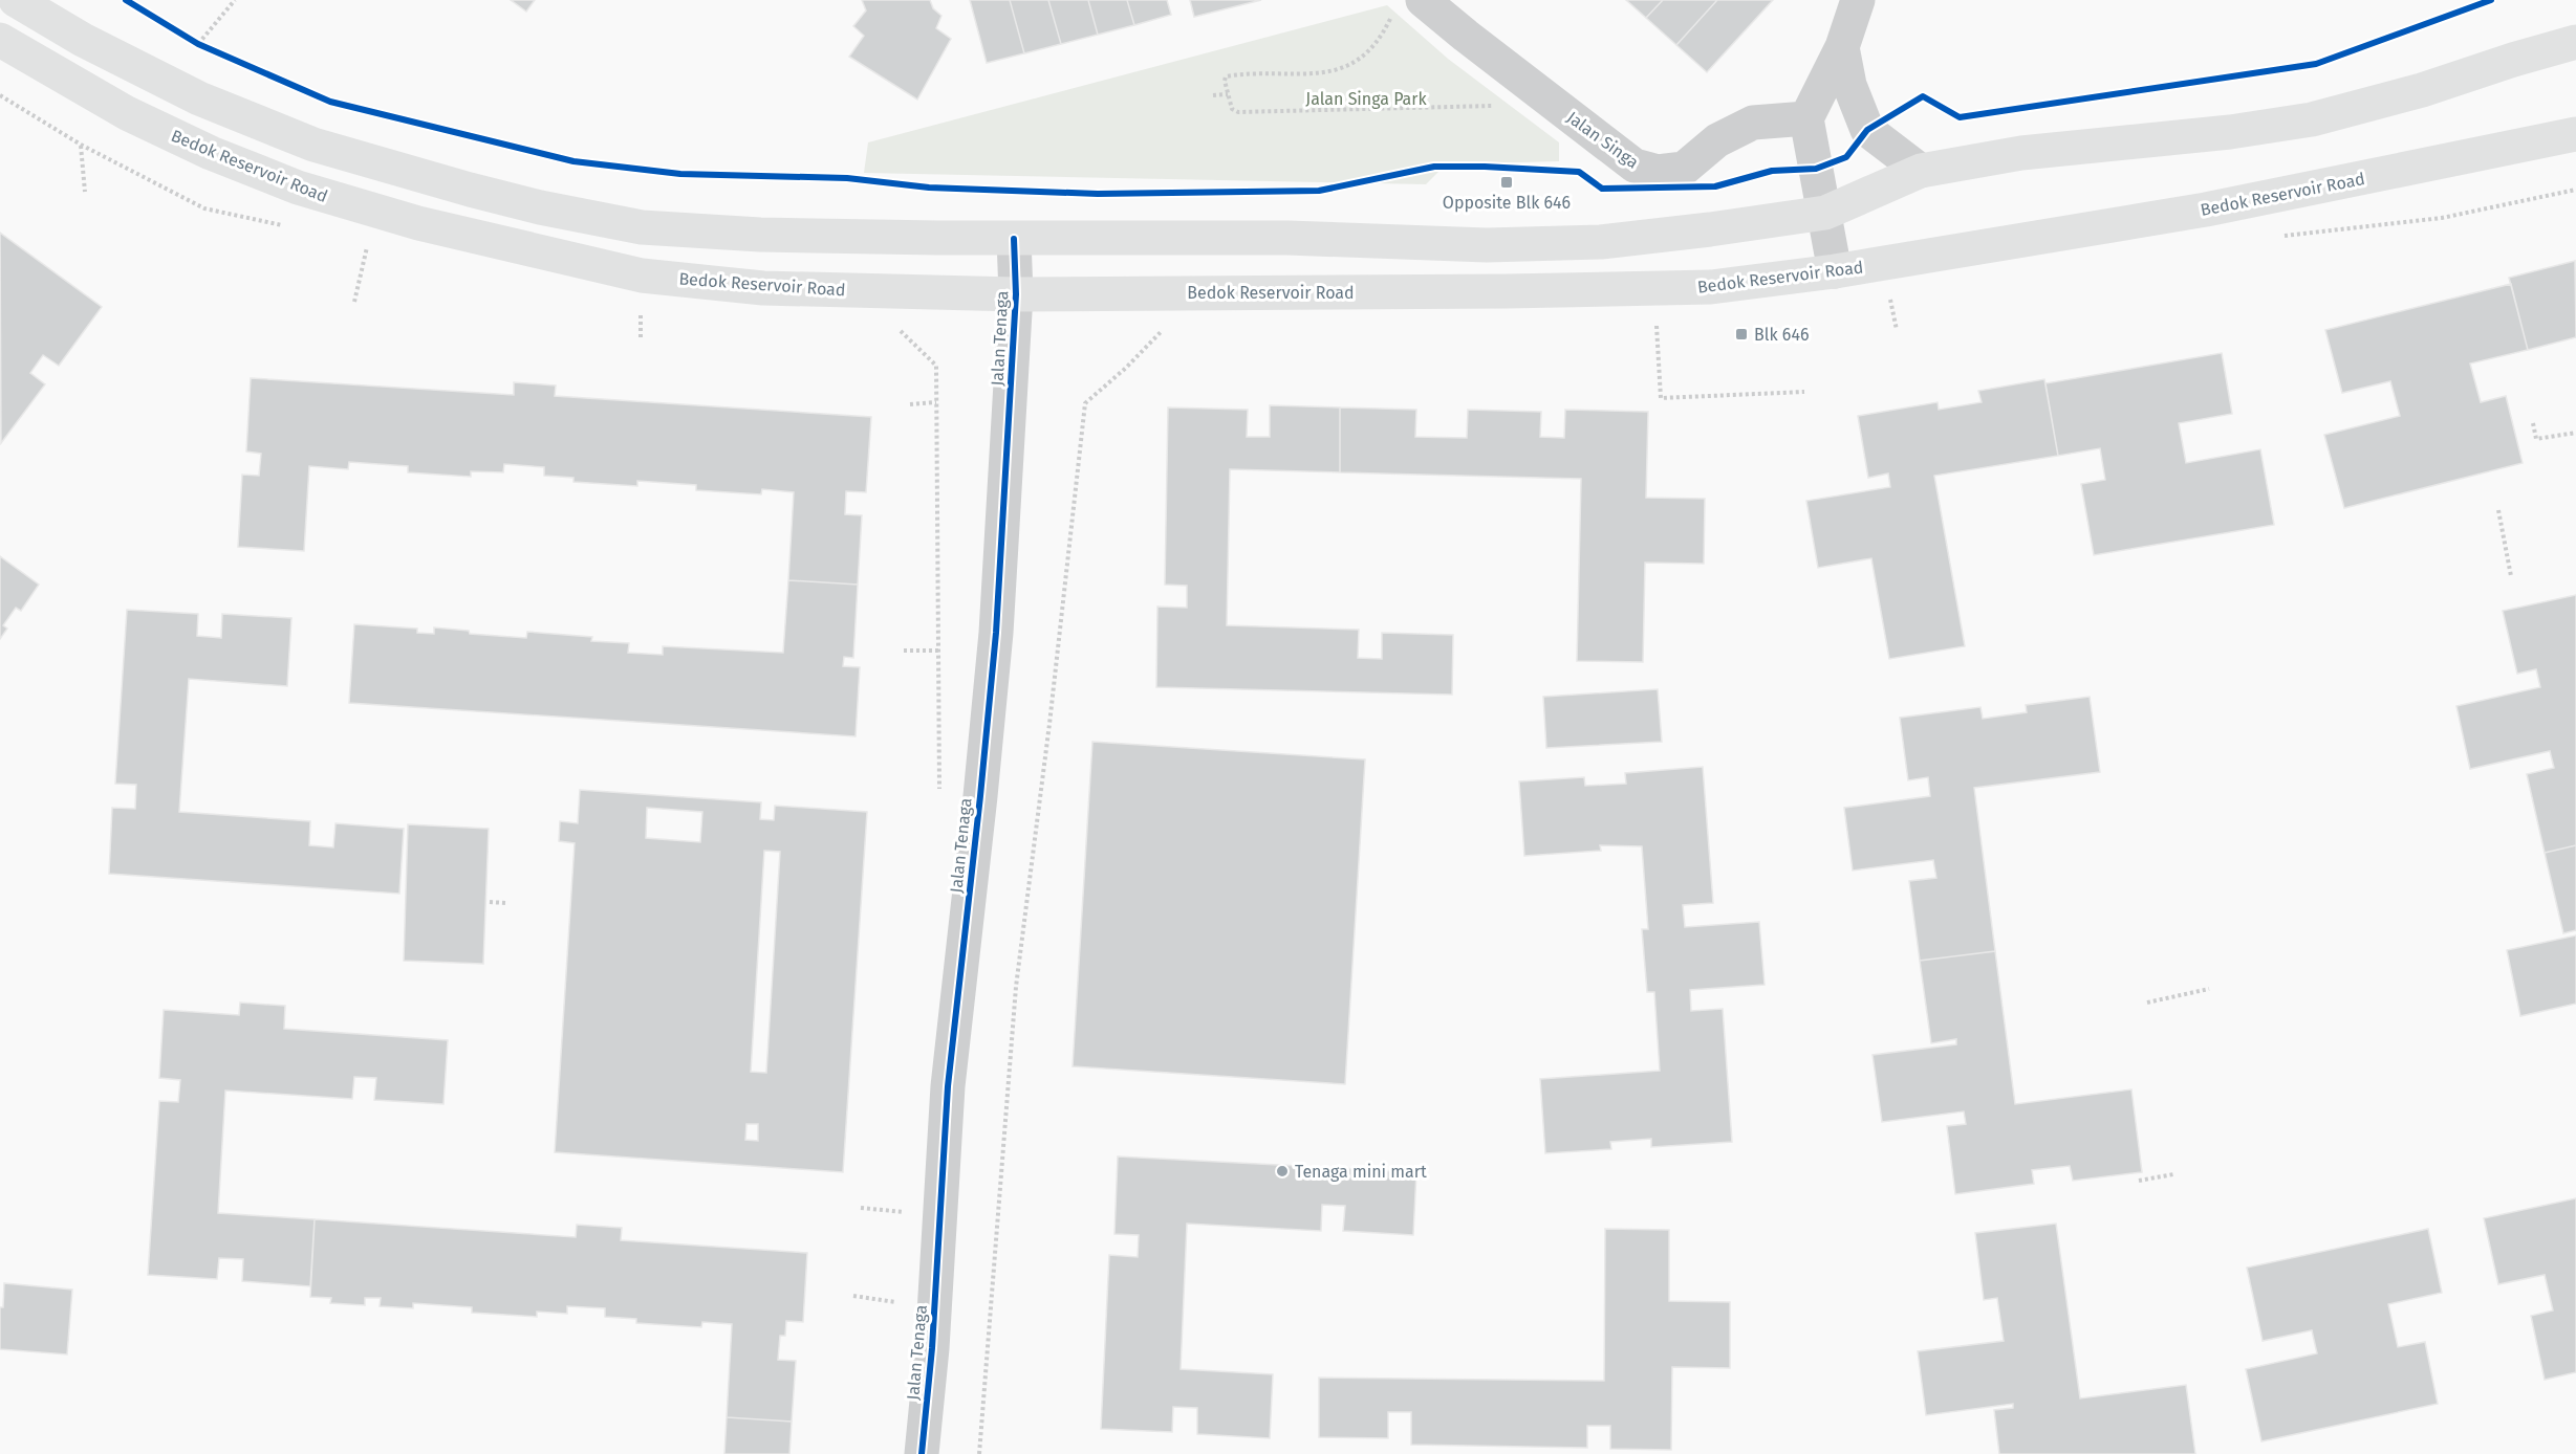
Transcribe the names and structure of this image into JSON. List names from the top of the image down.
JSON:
{
  "streets": {
    "main road": ["Bedok Reservoir Road"],
    "street": ["Jalan Singa", "Jalan Tenaga"]
  },
  "crossings": [
    ["Bedok Reservoir Road", "Jalan Tenaga"]
  ],
  "parks": ["Jalan Singa Park"],
  "places": {
    "transit": ["Opposite Blk 646", "Blk 646"],
    "other": ["Tenaga mini mart"]
  }
}
